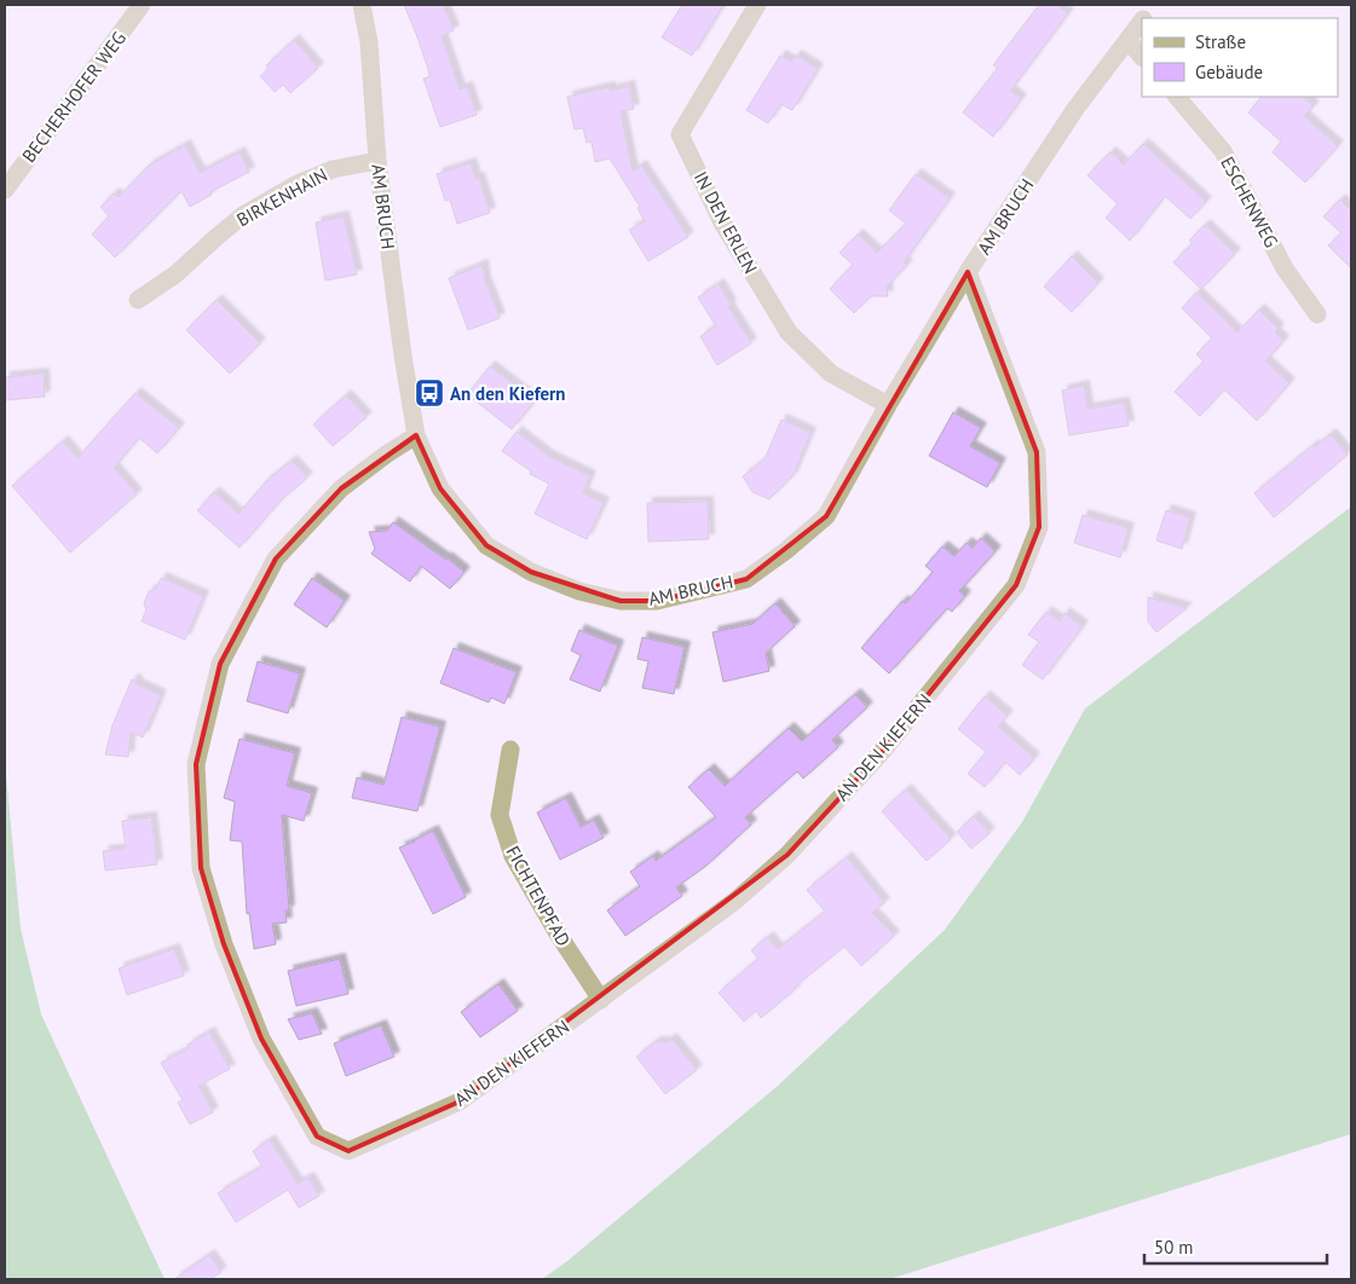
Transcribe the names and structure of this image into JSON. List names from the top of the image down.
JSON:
{
  "streets": {
    "street": [
      "BECHERHOFER WEG",
      "BIRKENHAIN",
      "ESCHENWEG",
      "AM BRUCH",
      "IN DEN ERLEN",
      "AN DEN KIEFERN",
      "FICHTENPFAD"
    ]
  },
  "crossings": [
    ["BIRKENHAIN", "AM BRUCH"],
    ["AM BRUCH", "IN DEN ERLEN"],
    ["AM BRUCH", "AN DEN KIEFERN"],
    ["AN DEN KIEFERN", "FICHTENPFAD"]
  ],
  "places": {
    "bus stop": ["An den Kiefern"]
  },
  "legend": ["Straße", "Gebäude"],
  "scale_bar": "50 m"
}
